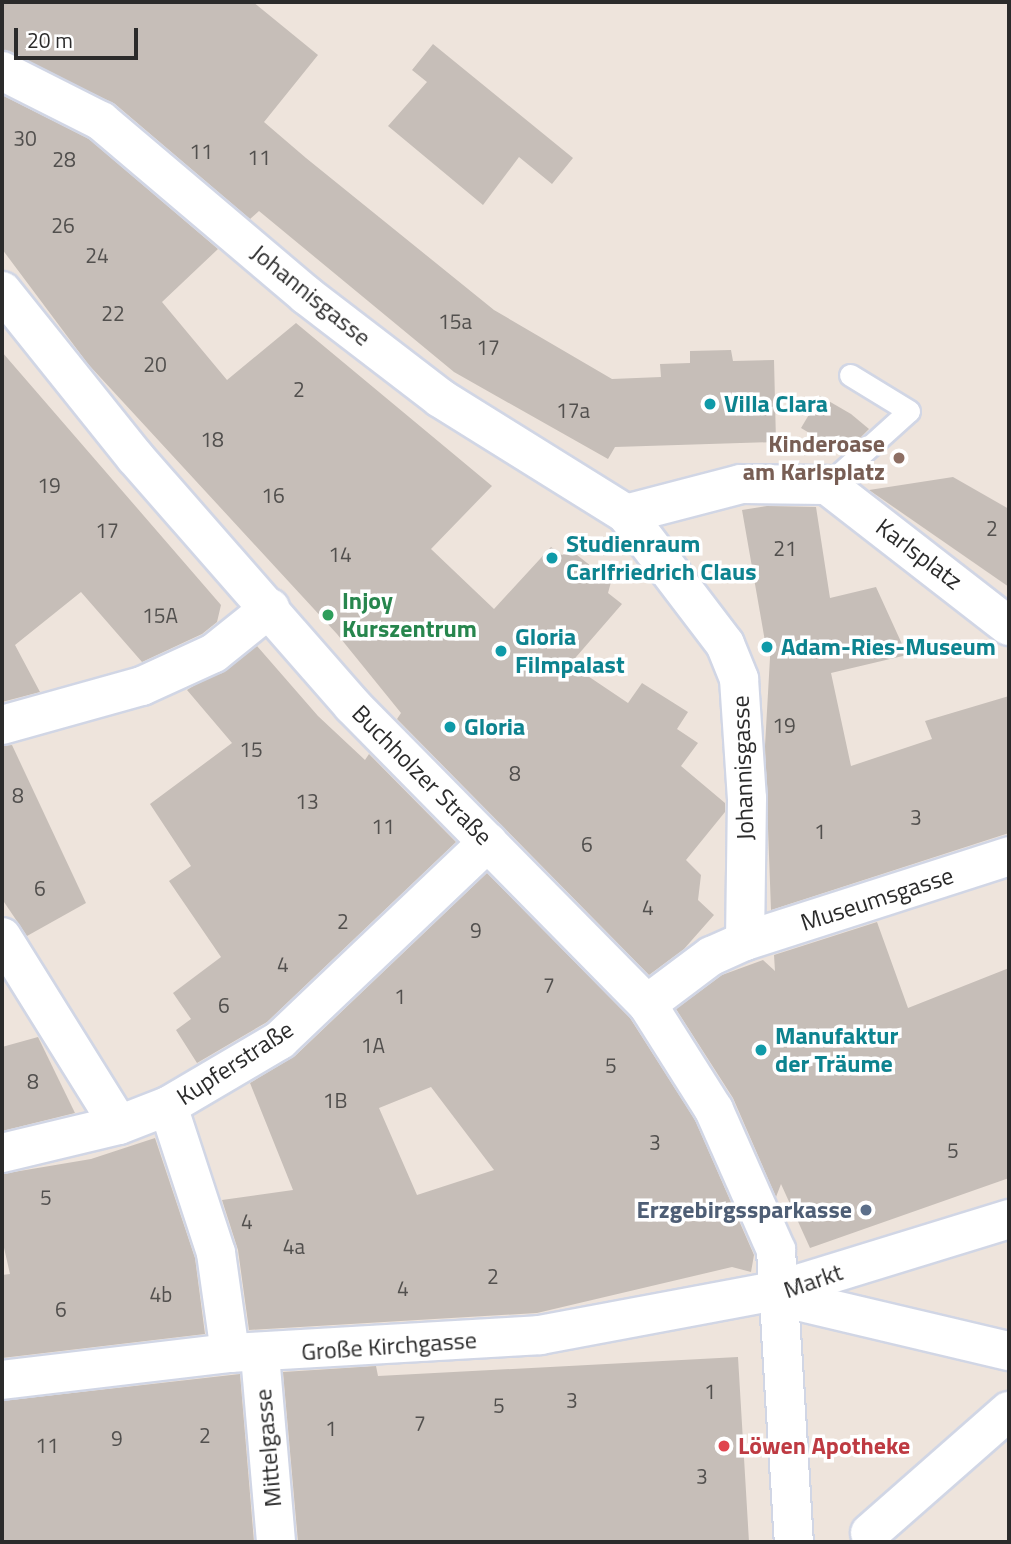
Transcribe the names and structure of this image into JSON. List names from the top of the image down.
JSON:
{
  "streets": {
    "street": [
      "Johannisgasse",
      "Karlsplatz",
      "Buchholzer Straße",
      "Museumsgasse",
      "Kupferstraße",
      "Markt",
      "Große Kirchgasse",
      "Mittelgasse"
    ]
  },
  "crossings": [
    ["Johannisgasse", "Museumsgasse"],
    ["Buchholzer Straße", "Kupferstraße"],
    ["Buchholzer Straße", "Markt"],
    ["Buchholzer Straße", "Große Kirchgasse"],
    ["Kupferstraße", "Mittelgasse"],
    ["Markt", "Große Kirchgasse"],
    ["Große Kirchgasse", "Mittelgasse"]
  ],
  "places": [
    "Villa Clara",
    "Kinderoase am Karlsplatz",
    "Studienraum Carlfriedrich Claus",
    "Injoy Kurszentrum",
    "Adam-Ries-Museum",
    "Gloria Filmpalast",
    "Gloria",
    "Manufaktur der Träume",
    "Erzgebirgssparkasse",
    "Löwen Apotheke"
  ],
  "house_numbers": [
    "30",
    "11",
    "11",
    "28",
    "26",
    "24",
    "22",
    "15a",
    "17",
    "20",
    "2",
    "17a",
    "18",
    "19",
    "16",
    "2",
    "17",
    "21",
    "14",
    "15A",
    "19",
    "15",
    "8",
    "8",
    "13",
    "3",
    "11",
    "1",
    "6",
    "6",
    "4",
    "2",
    "9",
    "4",
    "7",
    "1",
    "6",
    "1A",
    "5",
    "8",
    "1B",
    "3",
    "5",
    "5",
    "4",
    "4a",
    "2",
    "4",
    "4b",
    "6",
    "1",
    "3",
    "5",
    "7",
    "1",
    "2",
    "9",
    "11",
    "3"
  ],
  "scale_bar": "20 m"
}
